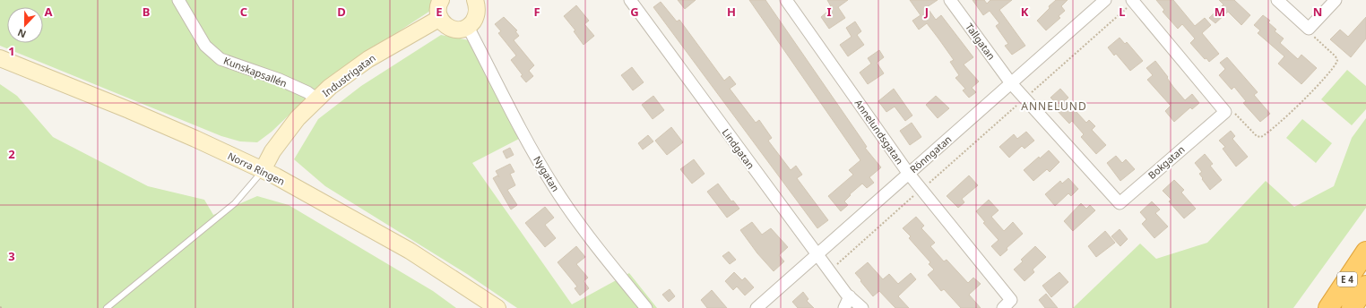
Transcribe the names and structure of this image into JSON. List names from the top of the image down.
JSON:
{
  "streets": {
    "highway": ["E 4"],
    "main road": ["Industrigatan", "Norra Ringen"],
    "street": [
      "Tallgatan",
      "Kunskapsallén",
      "Annelundsgatan",
      "Lindgatan",
      "Rönngatan",
      "Bokgatan",
      "Nygatan"
    ]
  },
  "crossings": [
    ["Tallgatan", "Rönngatan"],
    ["Tallgatan", "Bokgatan"],
    ["Kunskapsallén", "Industrigatan"],
    ["Industrigatan", "Norra Ringen"],
    ["Annelundsgatan", "Rönngatan"],
    ["Lindgatan", "Rönngatan"],
    ["Rönngatan", "Bokgatan"]
  ],
  "districts": ["ANNELUND"],
  "north": "bottom",
  "grid": {
    "columns": [
      "A",
      "B",
      "C",
      "D",
      "E",
      "F",
      "G",
      "H",
      "I",
      "J",
      "K",
      "L",
      "M",
      "N"
    ],
    "rows": ["1", "2", "3"]
  }
}
